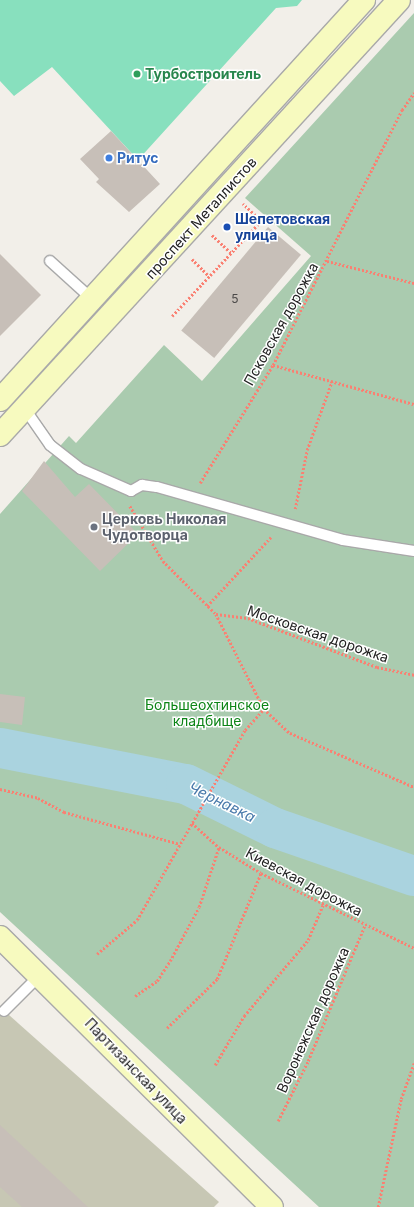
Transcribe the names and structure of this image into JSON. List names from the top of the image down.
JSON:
{
  "streets": {
    "street": ["проспект Металлистов", "Партизанская улица"],
    "path": [
      "Псковская дорожка",
      "Московская дорожка",
      "Киевская дорожка",
      "Воронежская дорожка"
    ]
  },
  "crossings": [
    ["Киевская дорожка", "Воронежская дорожка"]
  ],
  "water": ["Чернавка"],
  "parks": ["Большеохтинское кладбище"],
  "places": [
    "Турбостроитель",
    "Ритус",
    "Шепетовская улица",
    "Церковь Николая Чудотворца"
  ],
  "house_numbers": ["5"]
}
